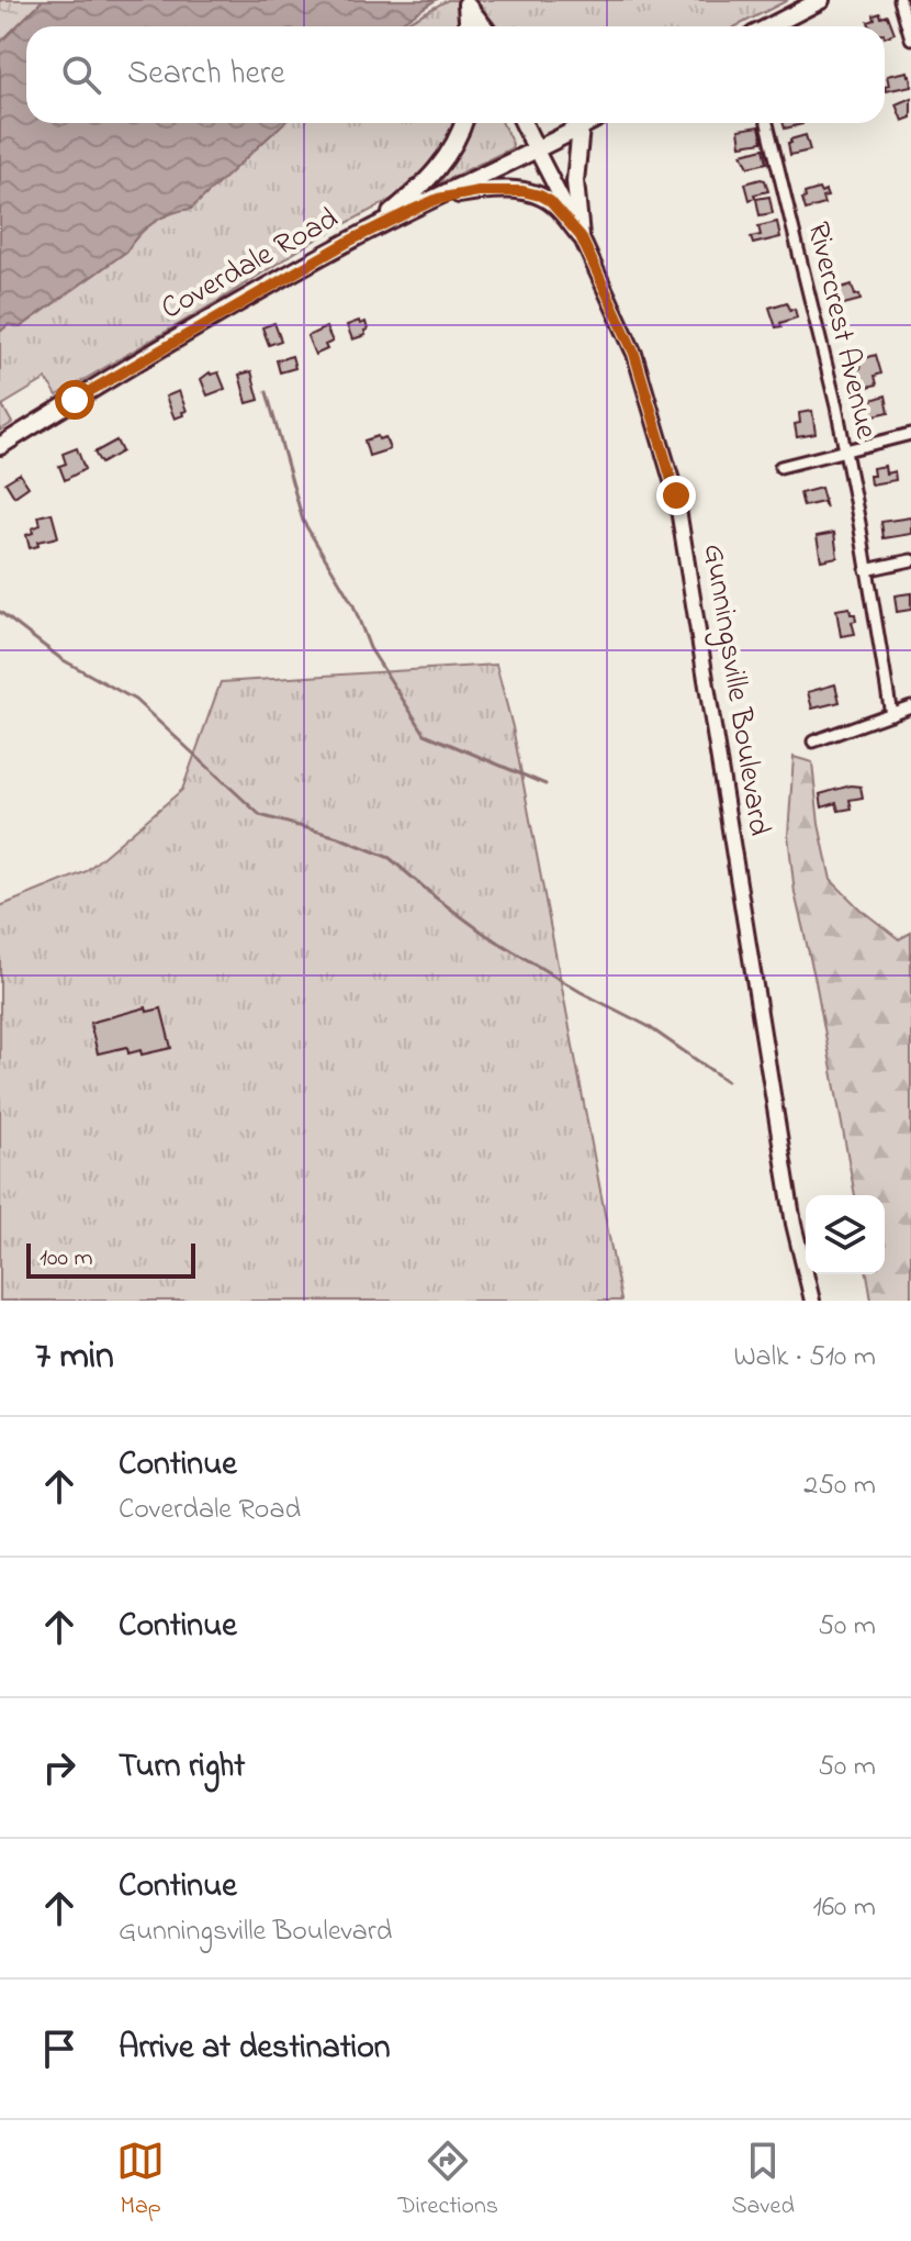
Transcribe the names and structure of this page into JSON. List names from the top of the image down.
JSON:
{
  "streets": {
    "main road": ["Coverdale Road", "Gunningsville Boulevard"],
    "street": ["Rivercrest Avenue"]
  },
  "crossings": [
    ["Coverdale Road", "Gunningsville Boulevard"]
  ],
  "scale_bar": "100 m",
  "page": {
    "search": "Search here",
    "scale": "100 m",
    "heading": ["7 min", "Walk · 510 m"],
    "list": [
      ["Continue", "Coverdale Road", "250 m"],
      ["Continue", "50 m"],
      ["Turn right", "50 m"],
      ["Continue", "Gunningsville Boulevard", "160 m"],
      "Arrive at destination"
    ],
    "nav": ["Map", "Directions", "Saved"]
  }
}
